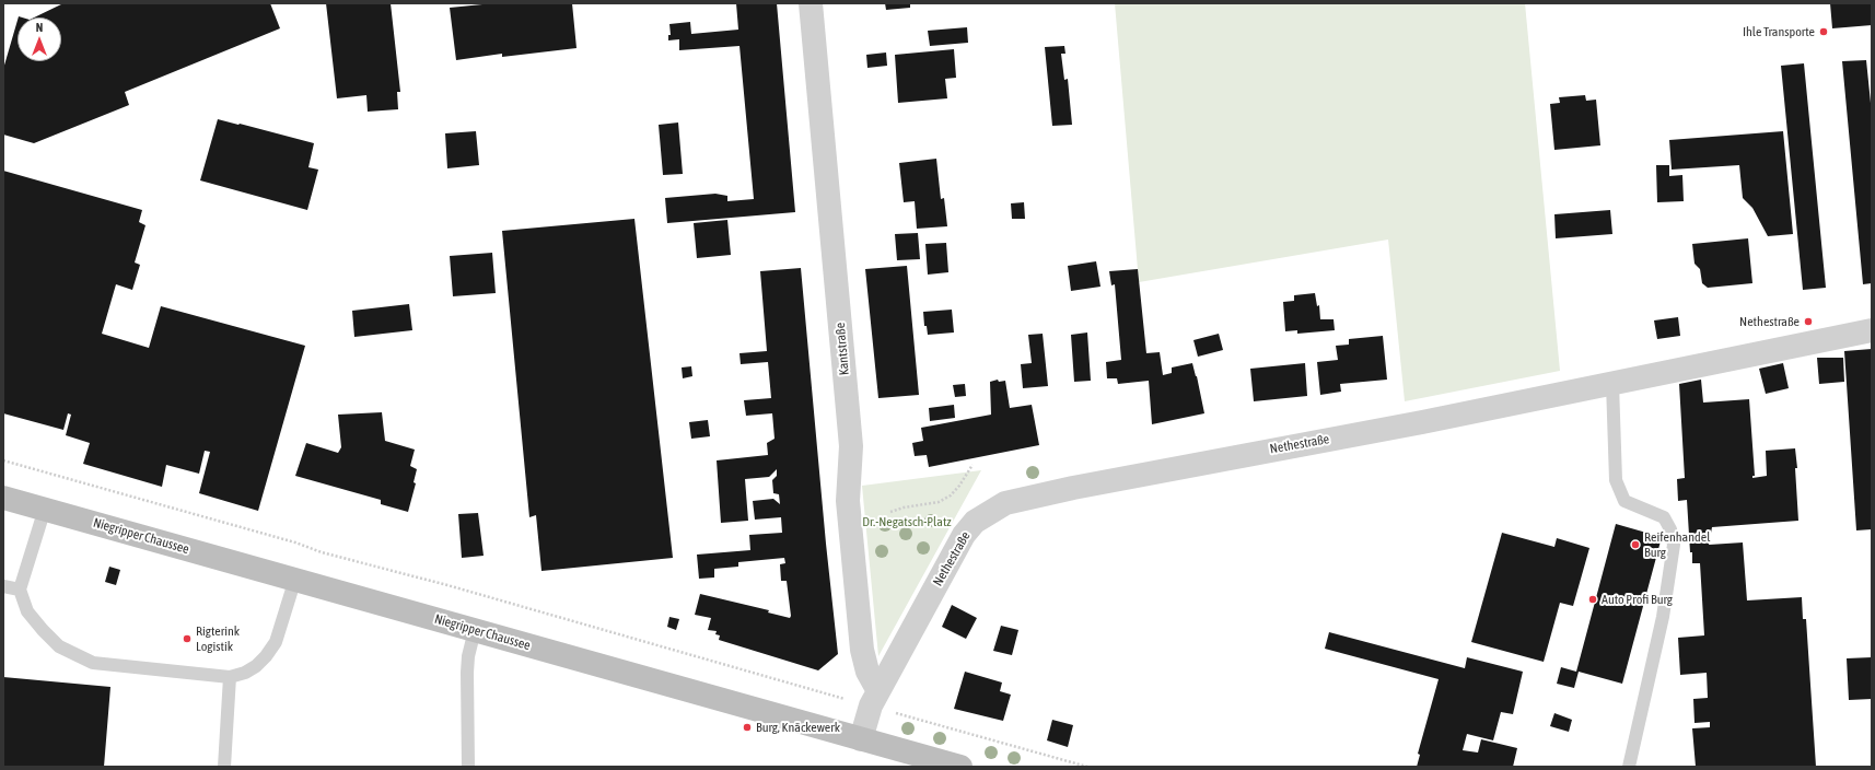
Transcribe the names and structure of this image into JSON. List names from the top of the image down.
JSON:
{
  "streets": {
    "main road": ["Niegripper Chaussee"],
    "street": ["Kantstraße", "Nethestraße"]
  },
  "crossings": [
    ["Kantstraße", "Nethestraße"],
    ["Nethestraße", "Niegripper Chaussee"]
  ],
  "parks": ["Dr.-Negatsch-Platz"],
  "places": [
    "Ihle Transporte",
    "Nethestraße",
    "Reifenhandel Burg",
    "Auto Profi Burg",
    "Rigterink Logistik",
    "Burg, Knäckewerk"
  ],
  "north": "top"
}
